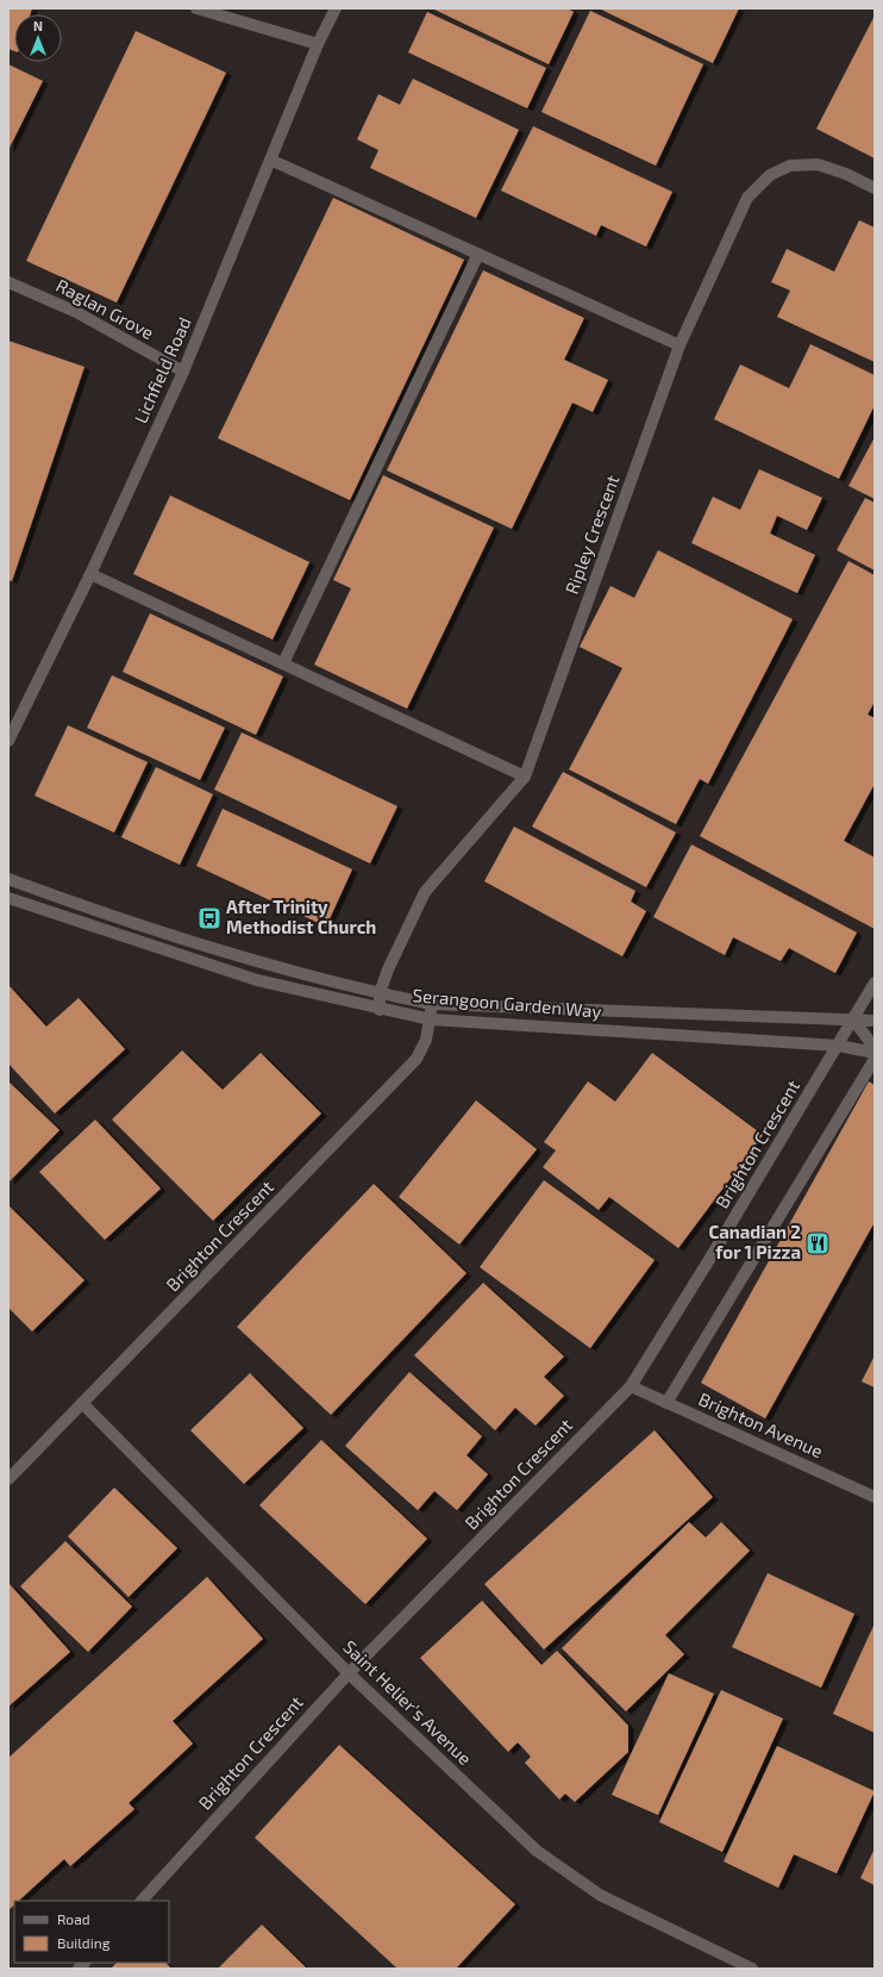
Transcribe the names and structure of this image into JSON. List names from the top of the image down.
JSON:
{
  "streets": {
    "street": [
      "Raglan Grove",
      "Lichfield Road",
      "Ripley Crescent",
      "Serangoon Garden Way",
      "Brighton Crescent",
      "Brighton Avenue",
      "Saint Helier's Avenue"
    ]
  },
  "crossings": [
    ["Raglan Grove", "Lichfield Road"],
    ["Ripley Crescent", "Serangoon Garden Way"],
    ["Serangoon Garden Way", "Brighton Crescent"],
    ["Brighton Crescent", "Brighton Avenue"],
    ["Brighton Crescent", "Saint Helier's Avenue"]
  ],
  "places": {
    "bus stop": ["After Trinity Methodist Church"],
    "restaurant": ["Canadian 2 for 1 Pizza"]
  },
  "legend": ["Road", "Building"],
  "north": "top"
}
